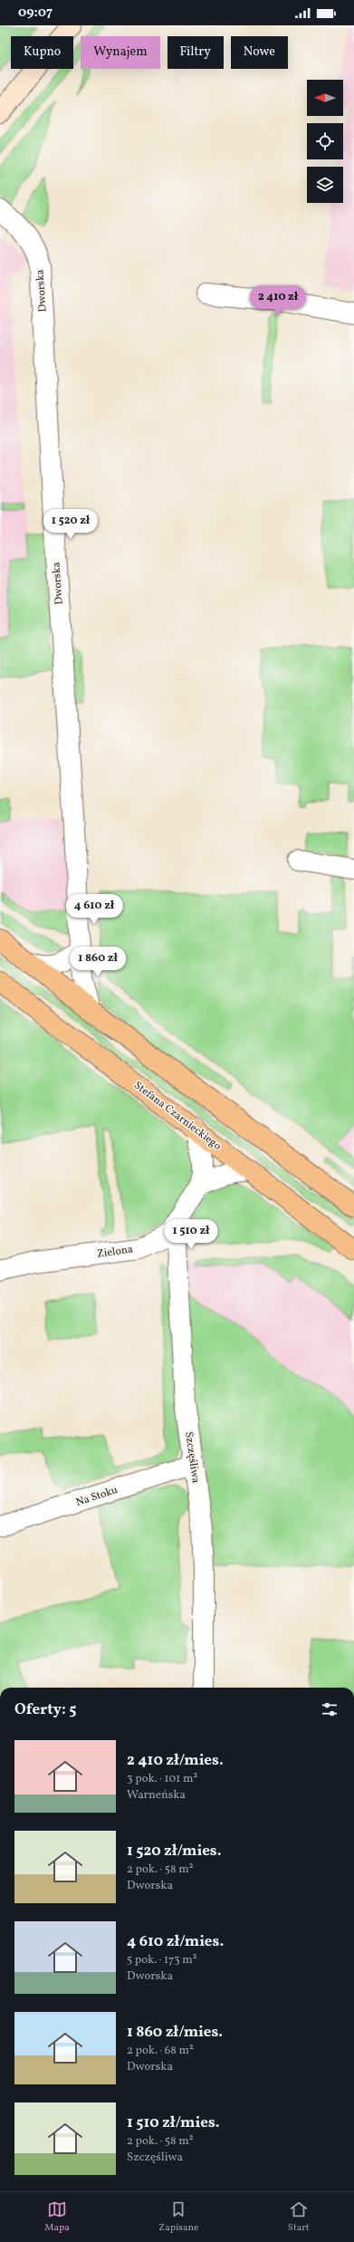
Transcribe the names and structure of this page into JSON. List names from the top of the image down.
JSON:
{
  "streets": {
    "main road": ["Stefana Czarnieckiego"],
    "street": [
      "Dworska",
      "Zielona",
      "Szczęśliwa",
      "Na Stoku"
    ]
  },
  "crossings": [
    ["Stefana Czarnieckiego", "Zielona"],
    ["Zielona", "Szczęśliwa"],
    ["Szczęśliwa", "Na Stoku"]
  ],
  "north": "left",
  "page": {
    "status": "09:07",
    "chip": [
      "Kupno",
      "Wynajem",
      "Filtry",
      "Nowe"
    ],
    "price": [
      "2 410 zł",
      "1 520 zł",
      "4 610 zł",
      "1 860 zł",
      "1 510 zł"
    ],
    "heading": "Oferty: 5",
    "list": [
      {
        "name": "2 410 zł/mies.",
        "note": "3 pok. · 101 m² · Warneńska"
      },
      {
        "name": "1 520 zł/mies.",
        "note": "2 pok. · 58 m² · Dworska"
      },
      {
        "name": "4 610 zł/mies.",
        "note": "5 pok. · 173 m² · Dworska"
      },
      {
        "name": "1 860 zł/mies.",
        "note": "2 pok. · 68 m² · Dworska"
      },
      {
        "name": "1 510 zł/mies.",
        "note": "2 pok. · 58 m² · Szczęśliwa"
      }
    ],
    "tabs": ["Mapa", "Zapisane", "Start"]
  }
}
